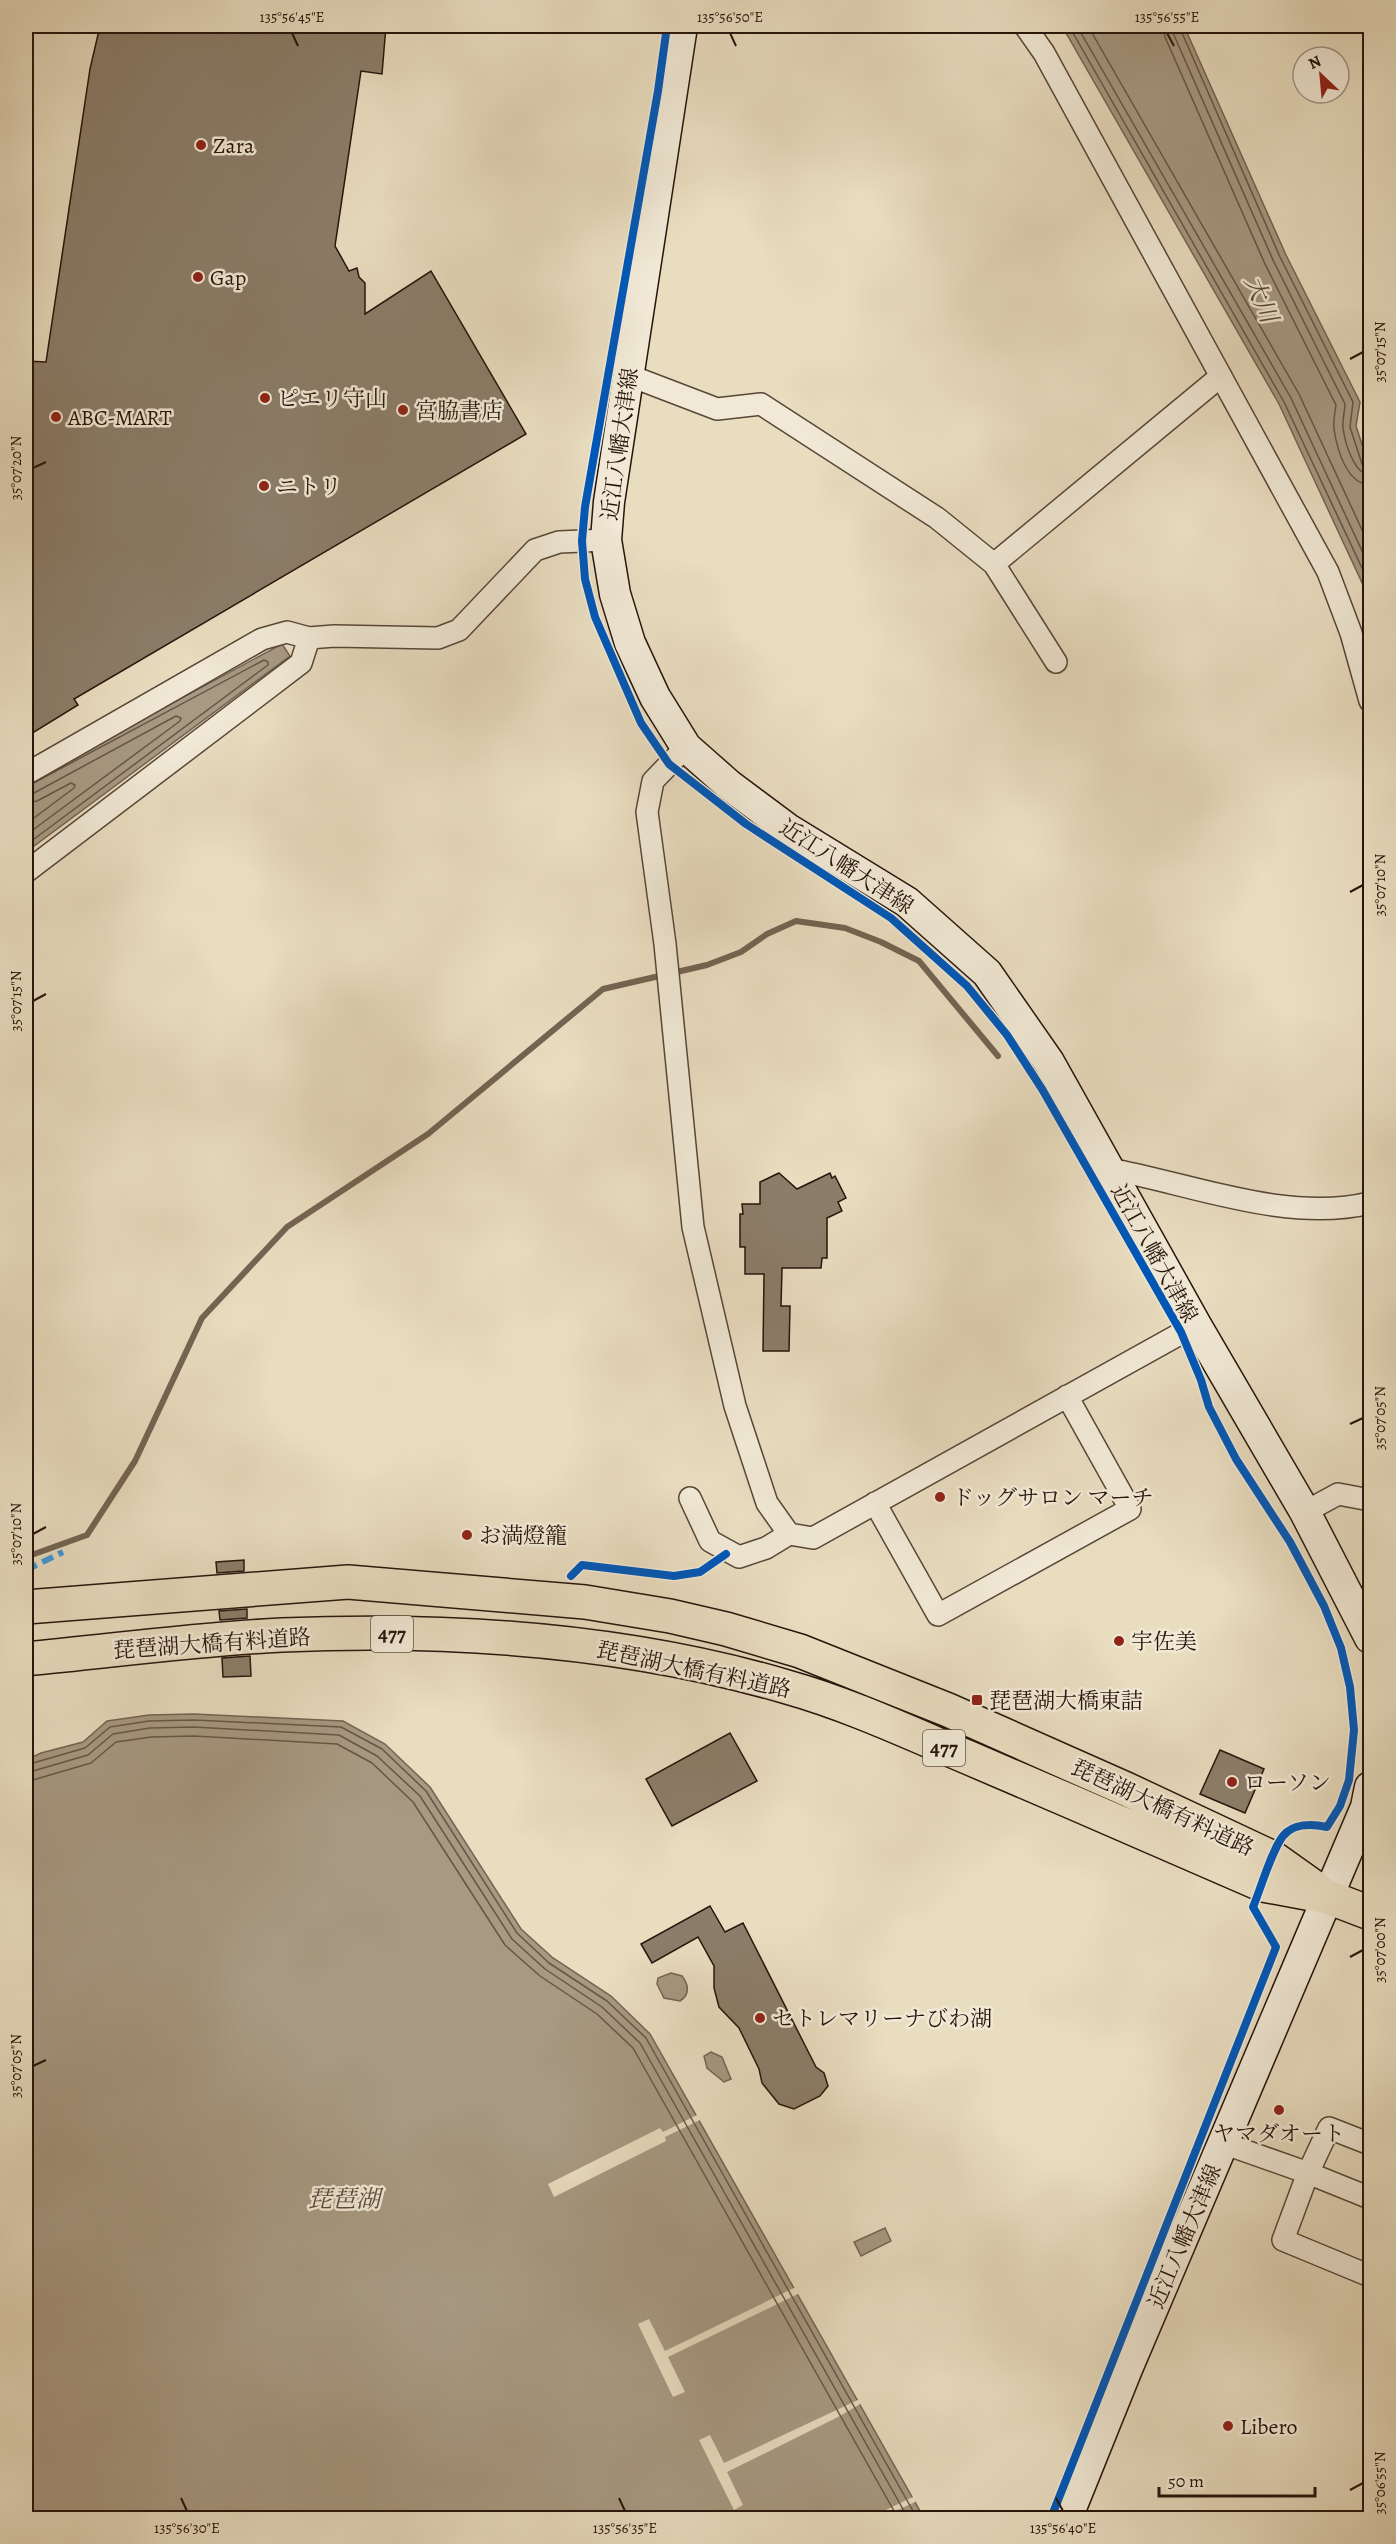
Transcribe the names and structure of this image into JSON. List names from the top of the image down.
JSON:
{
  "streets": {
    "highway": ["477", "琵琶湖大橋有料道路"],
    "main road": ["近江八幡大津線"]
  },
  "crossings": [
    ["近江八幡大津線", "477"],
    ["近江八幡大津線", "琵琶湖大橋有料道路"],
    ["477", "琵琶湖大橋有料道路"]
  ],
  "water": ["大川", "琵琶湖"],
  "places": {
    "other": [
      "Zara",
      "Gap",
      "ピエリ守山",
      "宮脇書店",
      "ABC-MART",
      "ニトリ",
      "ドッグサロン マーチ",
      "お満燈籠",
      "宇佐美",
      "ローソン",
      "セトレマリーナびわ湖",
      "ヤマダオート",
      "Libero"
    ],
    "transit": ["琵琶湖大橋東詰"]
  },
  "scale_bar": "50 m",
  "north": "top left",
  "coordinates": [
    "135°56'45\"E",
    "135°56'50\"E",
    "135°56'55\"E",
    "35°07'15\"N",
    "35°07'20\"N",
    "35°07'10\"N",
    "35°07'05\"N",
    "35°07'00\"N",
    "35°06'55\"N",
    "135°56'30\"E",
    "135°56'35\"E",
    "135°56'40\"E"
  ]
}
